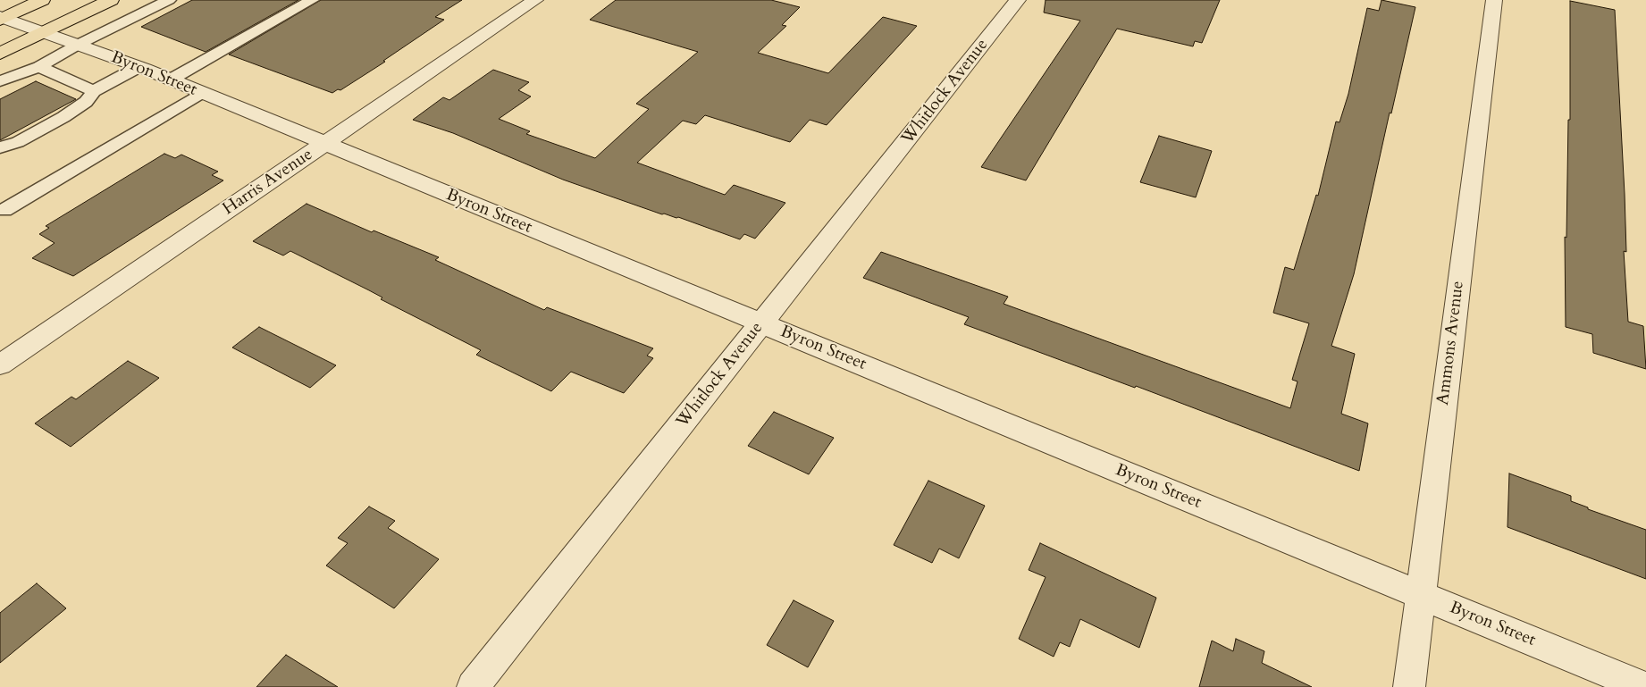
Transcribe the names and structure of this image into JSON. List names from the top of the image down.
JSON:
{
  "streets": {
    "street": [
      "Byron Street",
      "Whitlock Avenue",
      "Harris Avenue",
      "Ammons Avenue"
    ]
  },
  "crossings": [
    ["Byron Street", "Whitlock Avenue"],
    ["Byron Street", "Harris Avenue"],
    ["Byron Street", "Ammons Avenue"]
  ]
}
